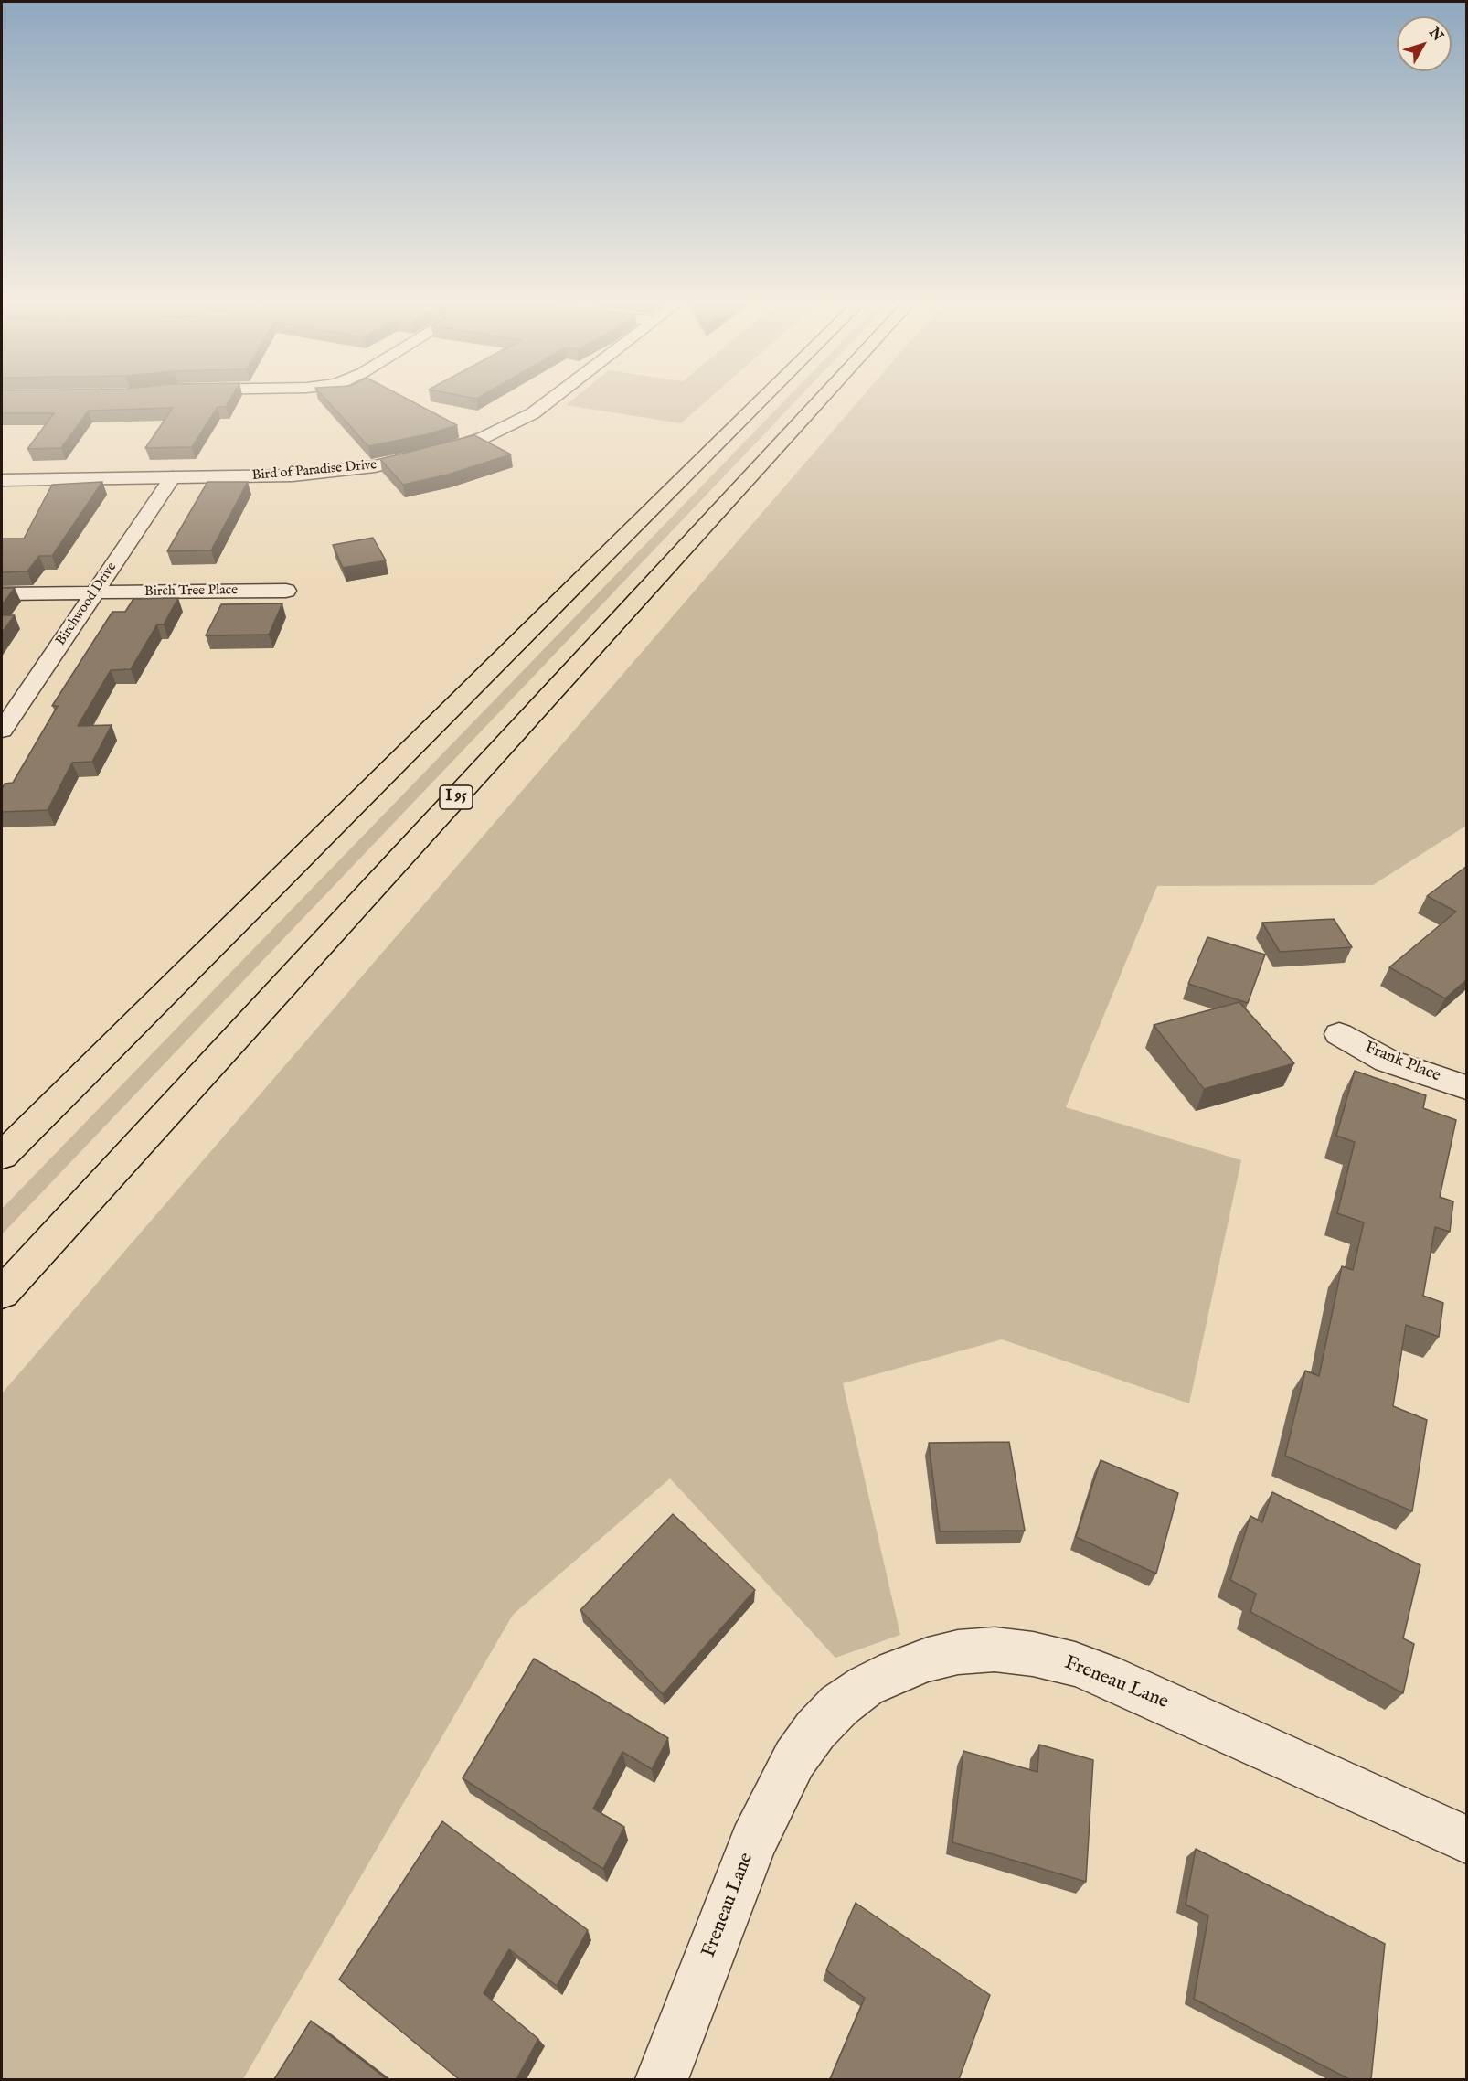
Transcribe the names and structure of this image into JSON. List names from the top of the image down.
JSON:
{
  "streets": {
    "highway": ["I 95"],
    "street": [
      "Bird of Paradise Drive",
      "Birch Tree Place",
      "Birchwood Drive",
      "Frank Place",
      "Freneau Lane"
    ]
  },
  "crossings": [
    ["Bird of Paradise Drive", "Birchwood Drive"],
    ["Birch Tree Place", "Birchwood Drive"]
  ],
  "north": "top right"
}
